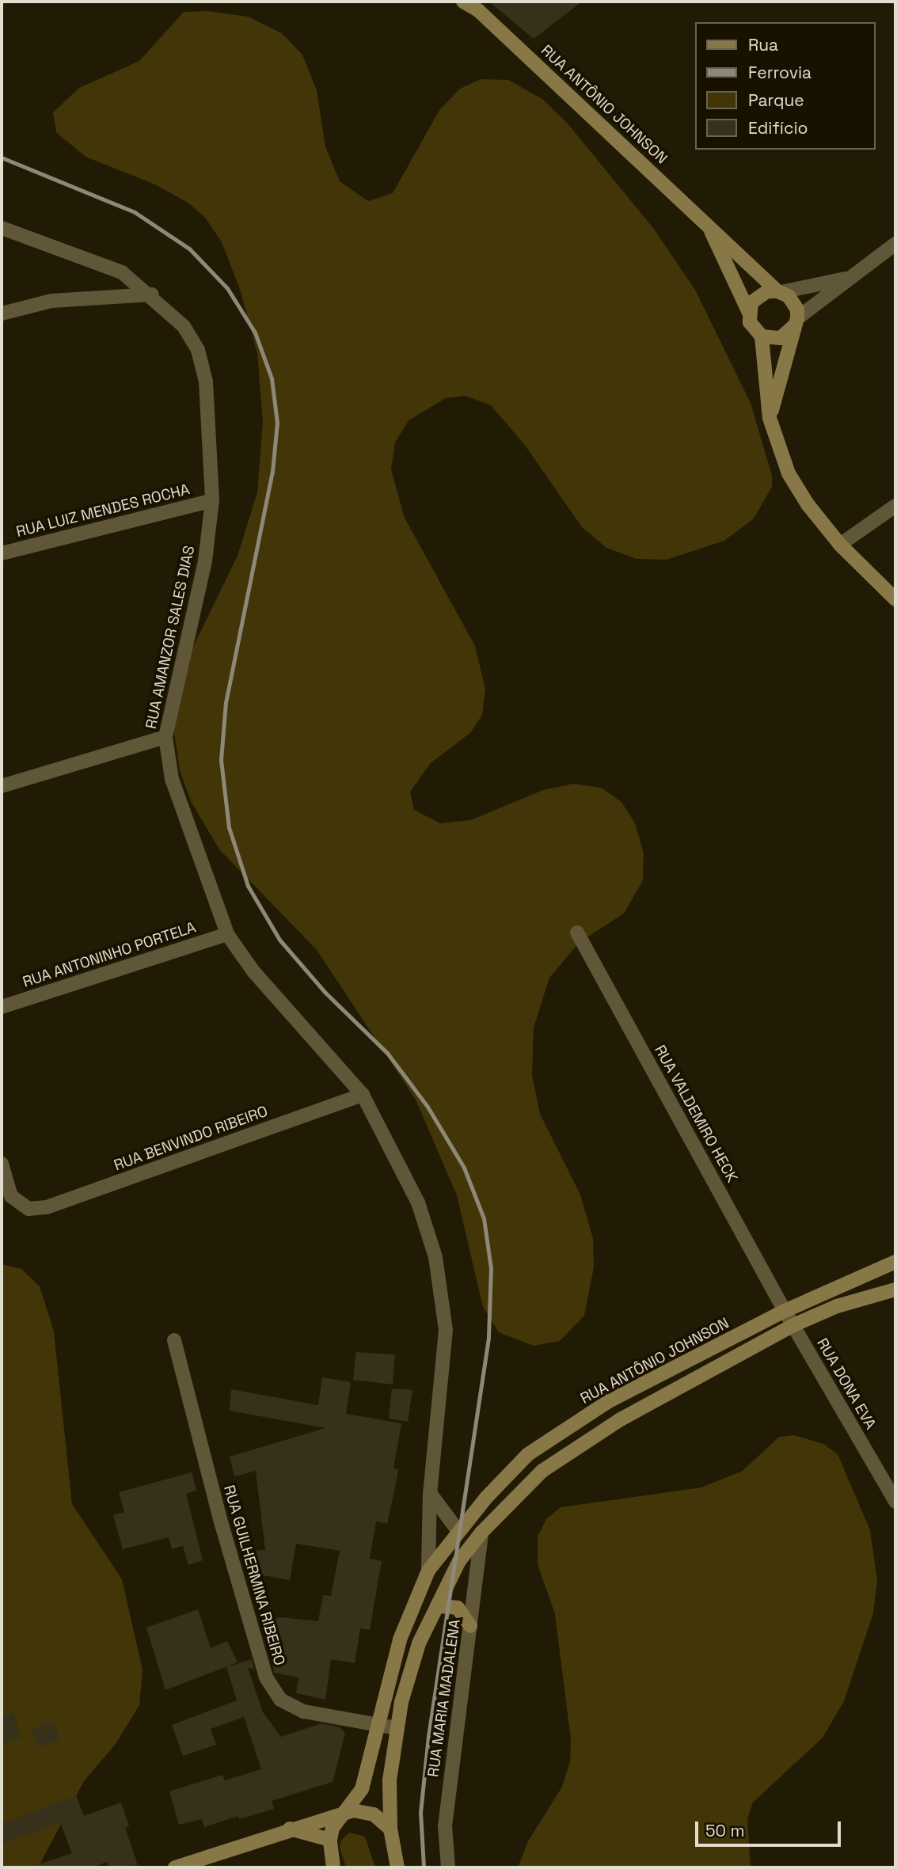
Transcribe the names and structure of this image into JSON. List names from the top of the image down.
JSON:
{
  "streets": {
    "main road": ["RUA ANTÔNIO JOHNSON"],
    "street": [
      "RUA LUIZ MENDES ROCHA",
      "RUA AMANZOR SALES DIAS",
      "RUA ANTONINHO PORTELA",
      "RUA VALDEMIRO HECK",
      "RUA BENVINDO RIBEIRO",
      "RUA DONA EVA",
      "RUA GUILHERMINA RIBEIRO",
      "RUA MARIA MADALENA"
    ]
  },
  "crossings": [
    ["RUA ANTÔNIO JOHNSON", "RUA AMANZOR SALES DIAS"],
    ["RUA ANTÔNIO JOHNSON", "RUA VALDEMIRO HECK"],
    ["RUA ANTÔNIO JOHNSON", "RUA DONA EVA"],
    ["RUA ANTÔNIO JOHNSON", "RUA GUILHERMINA RIBEIRO"],
    ["RUA LUIZ MENDES ROCHA", "RUA AMANZOR SALES DIAS"],
    ["RUA AMANZOR SALES DIAS", "RUA ANTONINHO PORTELA"],
    ["RUA AMANZOR SALES DIAS", "RUA BENVINDO RIBEIRO"],
    ["RUA VALDEMIRO HECK", "RUA DONA EVA"]
  ],
  "legend": [
    "Rua",
    "Ferrovia",
    "Parque",
    "Edifício"
  ],
  "scale_bar": "50 m"
}
